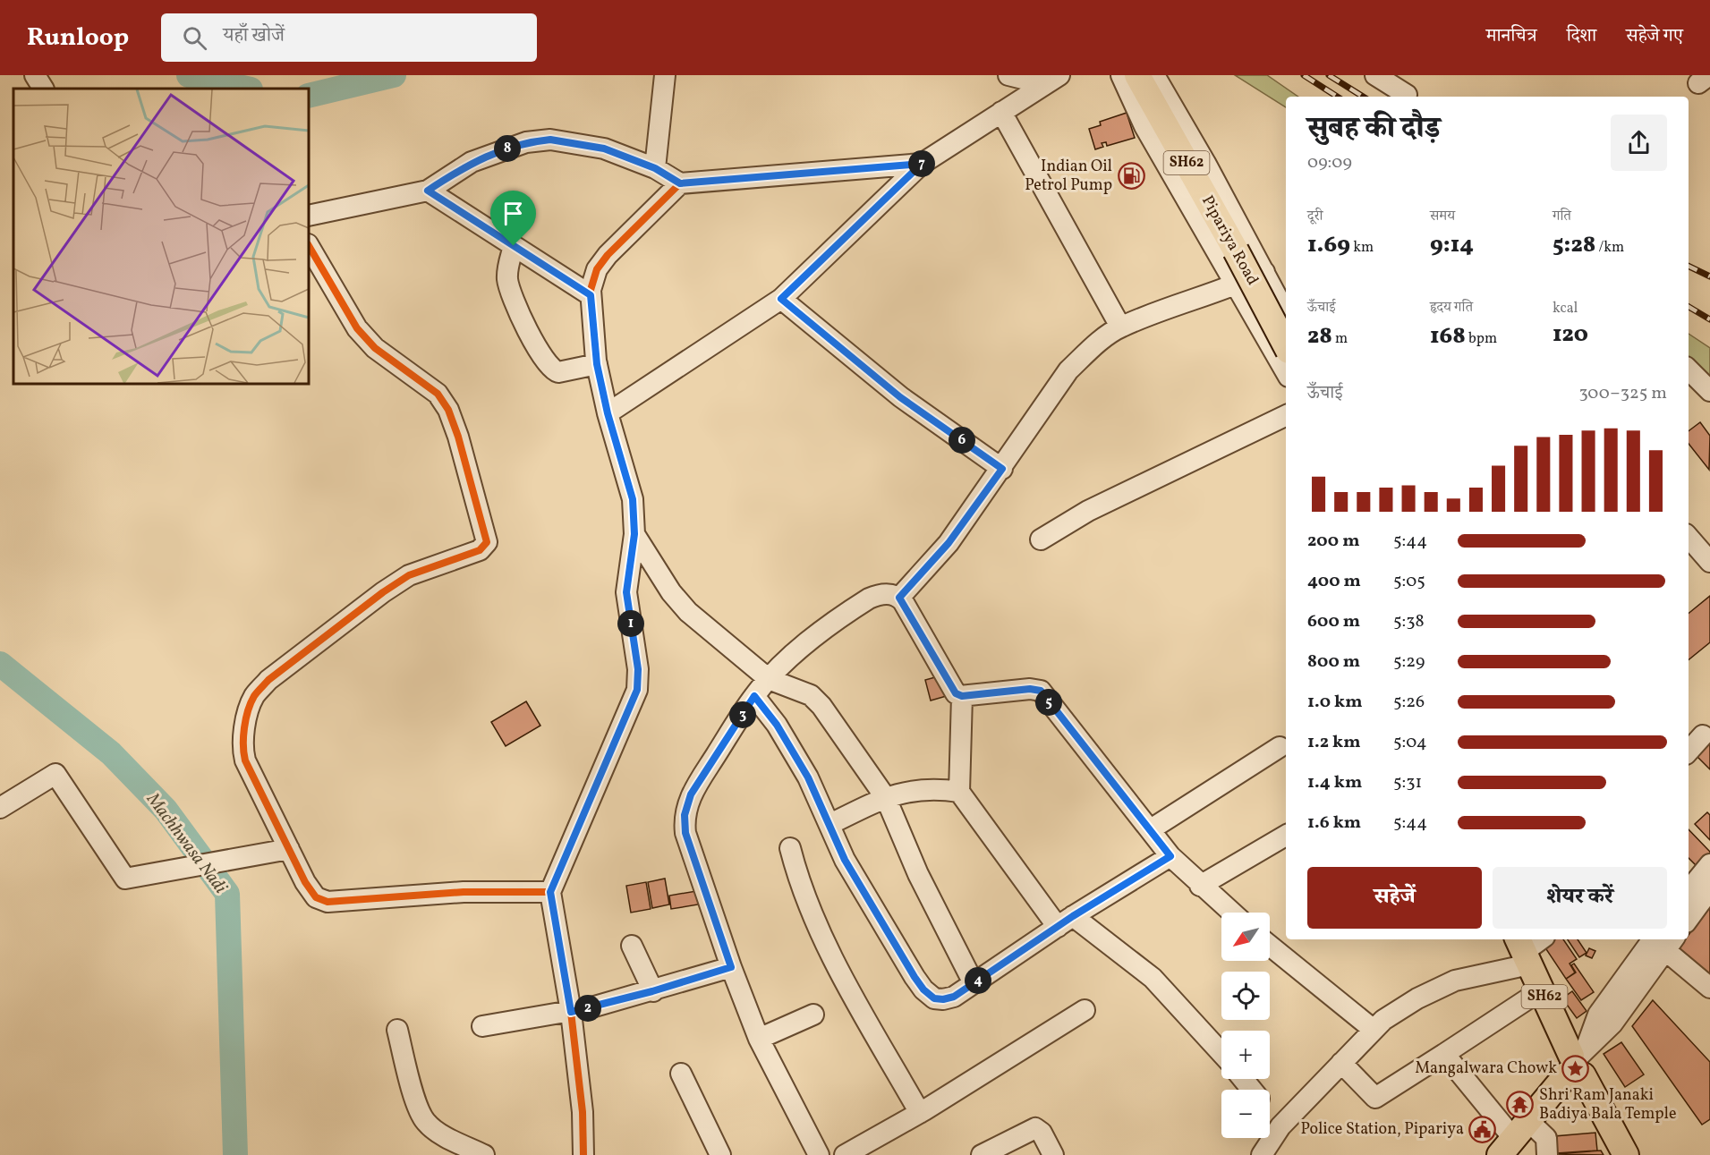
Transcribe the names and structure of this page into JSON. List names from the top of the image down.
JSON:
{
  "streets": {
    "main road": ["SH62", "Pipariya Road"]
  },
  "water": ["Machhwasa Nadi"],
  "places": {
    "fuel station": ["Indian Oil Petrol Pump"],
    "place": ["Mangalwara Chowk"],
    "temple": ["Shri Ram Janaki Badiya Bala Temple"],
    "public building": ["Police Station, Pipariya"]
  },
  "north": "bottom left",
  "page": {
    "header": "Runloop",
    "search": "यहाँ खोजें",
    "nav": ["मानचित्र", "दिशा", "सहेजे गए"],
    "heading": ["सुबह की दौड़", "09:09"],
    "pins": [
      "8",
      "7",
      "6",
      "1",
      "5",
      "3",
      "4",
      "2"
    ],
    "stats": [
      ["दूरी", "1.69 km"],
      ["समय", "9:14"],
      ["गति", "5:28 /km"],
      ["ऊँचाई", "28 m"],
      ["हृदय गति", "168 bpm"],
      ["kcal", "120"]
    ],
    "chart": ["ऊँचाई", "300–325 m"],
    "list": [
      {
        "name": "200 m",
        "note": "5:44"
      },
      {
        "name": "400 m",
        "note": "5:05"
      },
      {
        "name": "600 m",
        "note": "5:38"
      },
      {
        "name": "800 m",
        "note": "5:29"
      },
      {
        "name": "1.0 km",
        "note": "5:26"
      },
      {
        "name": "1.2 km",
        "note": "5:04"
      },
      {
        "name": "1.4 km",
        "note": "5:31"
      },
      {
        "name": "1.6 km",
        "note": "5:44"
      }
    ],
    "buttons": ["सहेजें", "शेयर करें"],
    "map_buttons": ["+", "−"]
  }
}
